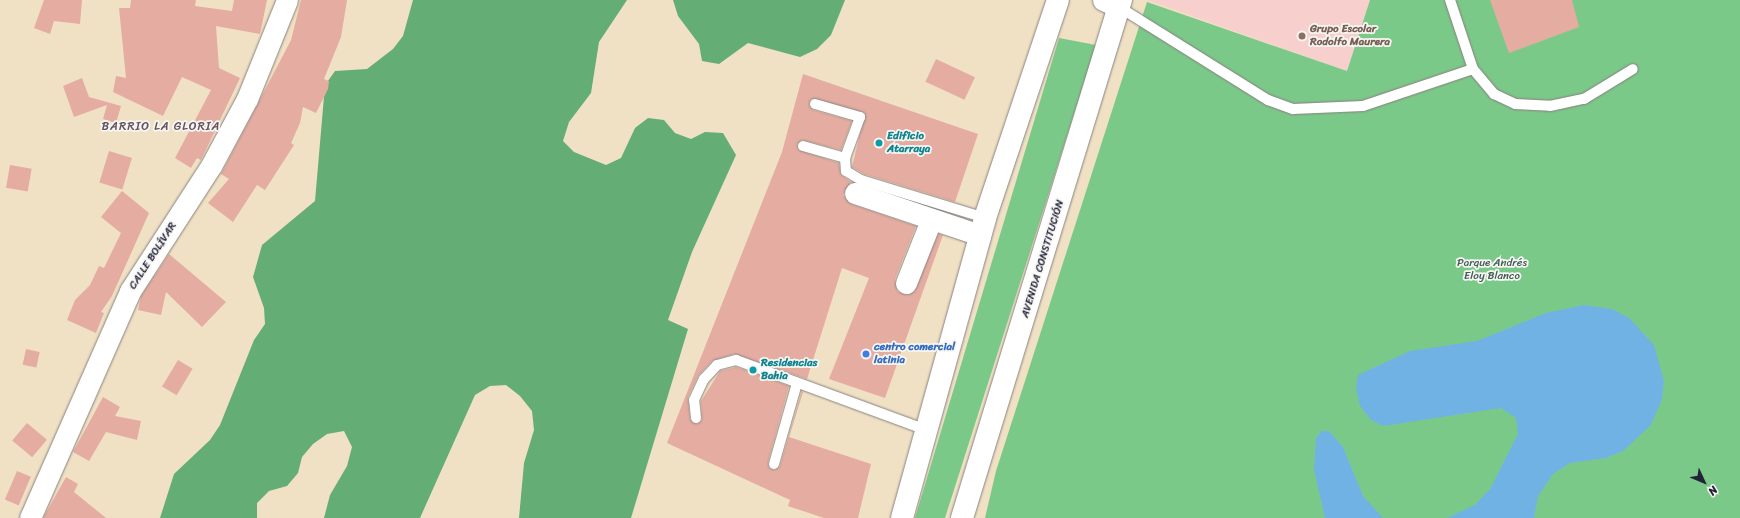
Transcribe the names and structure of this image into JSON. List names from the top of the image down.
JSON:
{
  "streets": {
    "main road": ["AVENIDA CONSTITUCIÓN"],
    "street": ["CALLE BOLÍVAR"]
  },
  "districts": ["BARRIO LA GLORIA"],
  "parks": ["Parque Andrés Eloy Blanco"],
  "places": [
    "Grupo Escolar Rodolfo Maurera",
    "Edificio Atarraya",
    "centro comercial latinia",
    "Residencias Bahia"
  ],
  "north": "bottom right"
}
